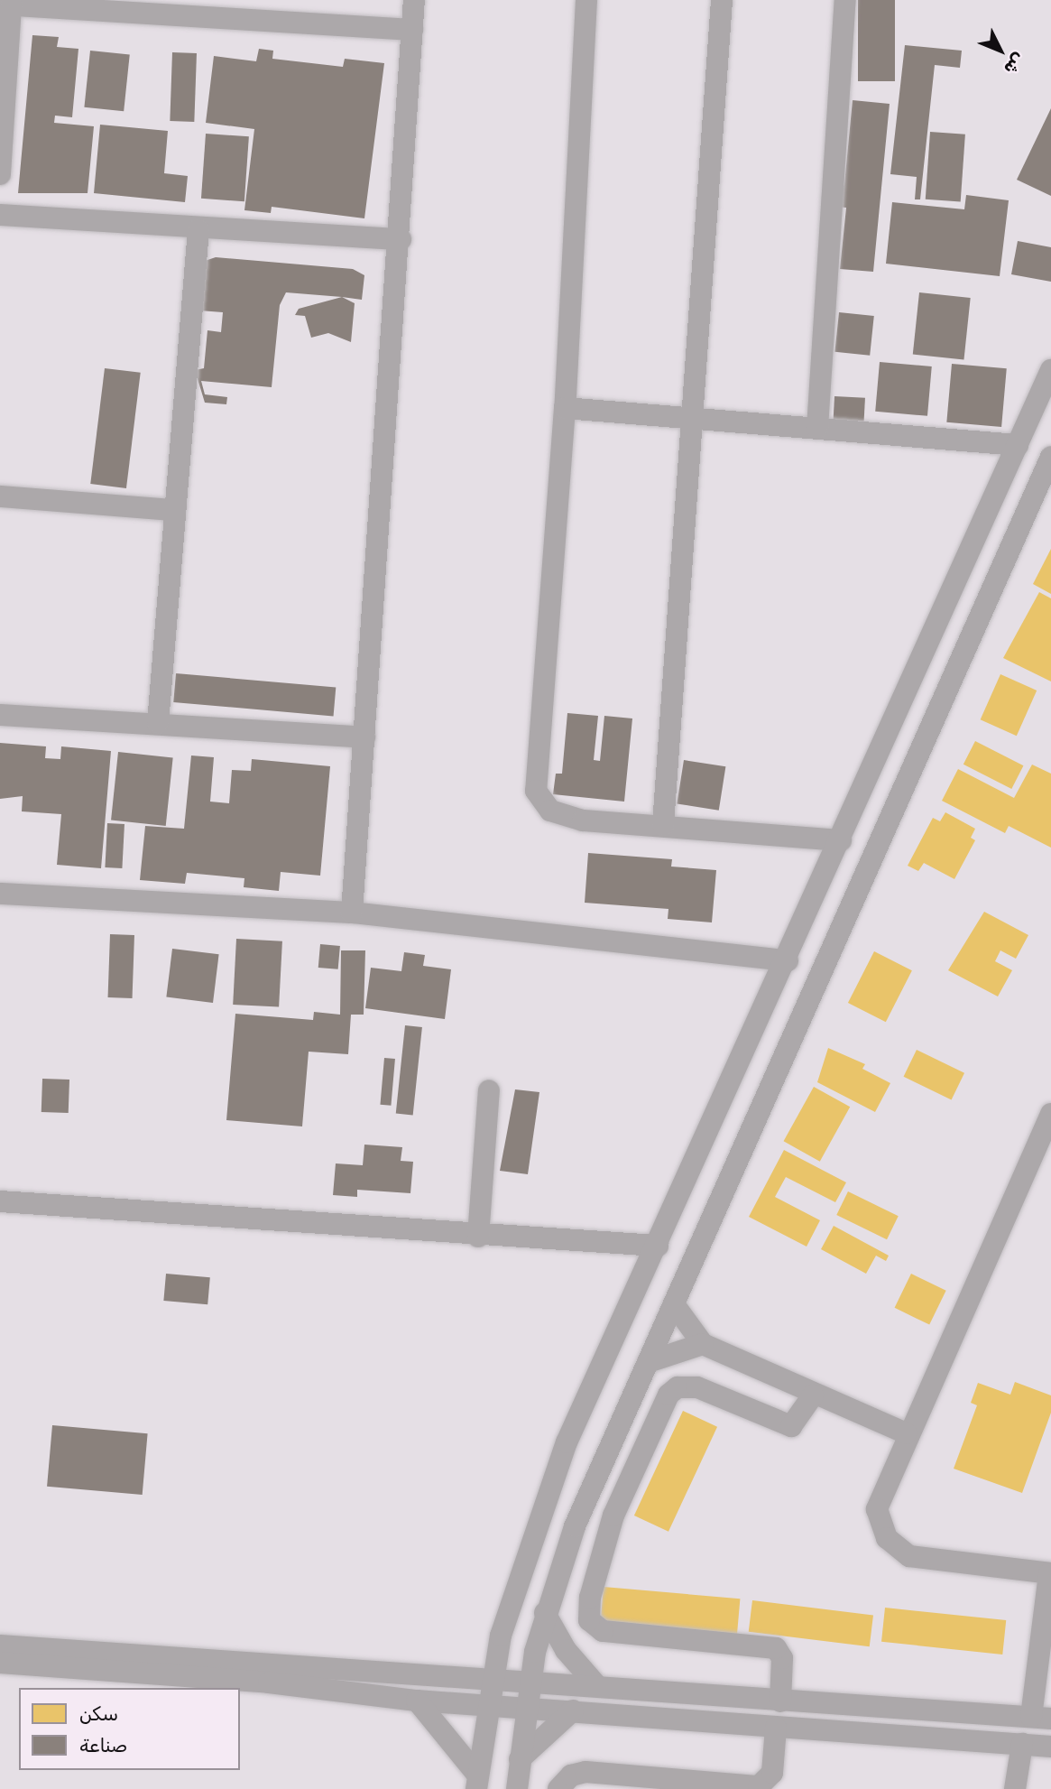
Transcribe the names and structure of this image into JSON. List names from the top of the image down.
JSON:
{
  "legend": ["سكن", "صناعة"],
  "north": "bottom right"
}
